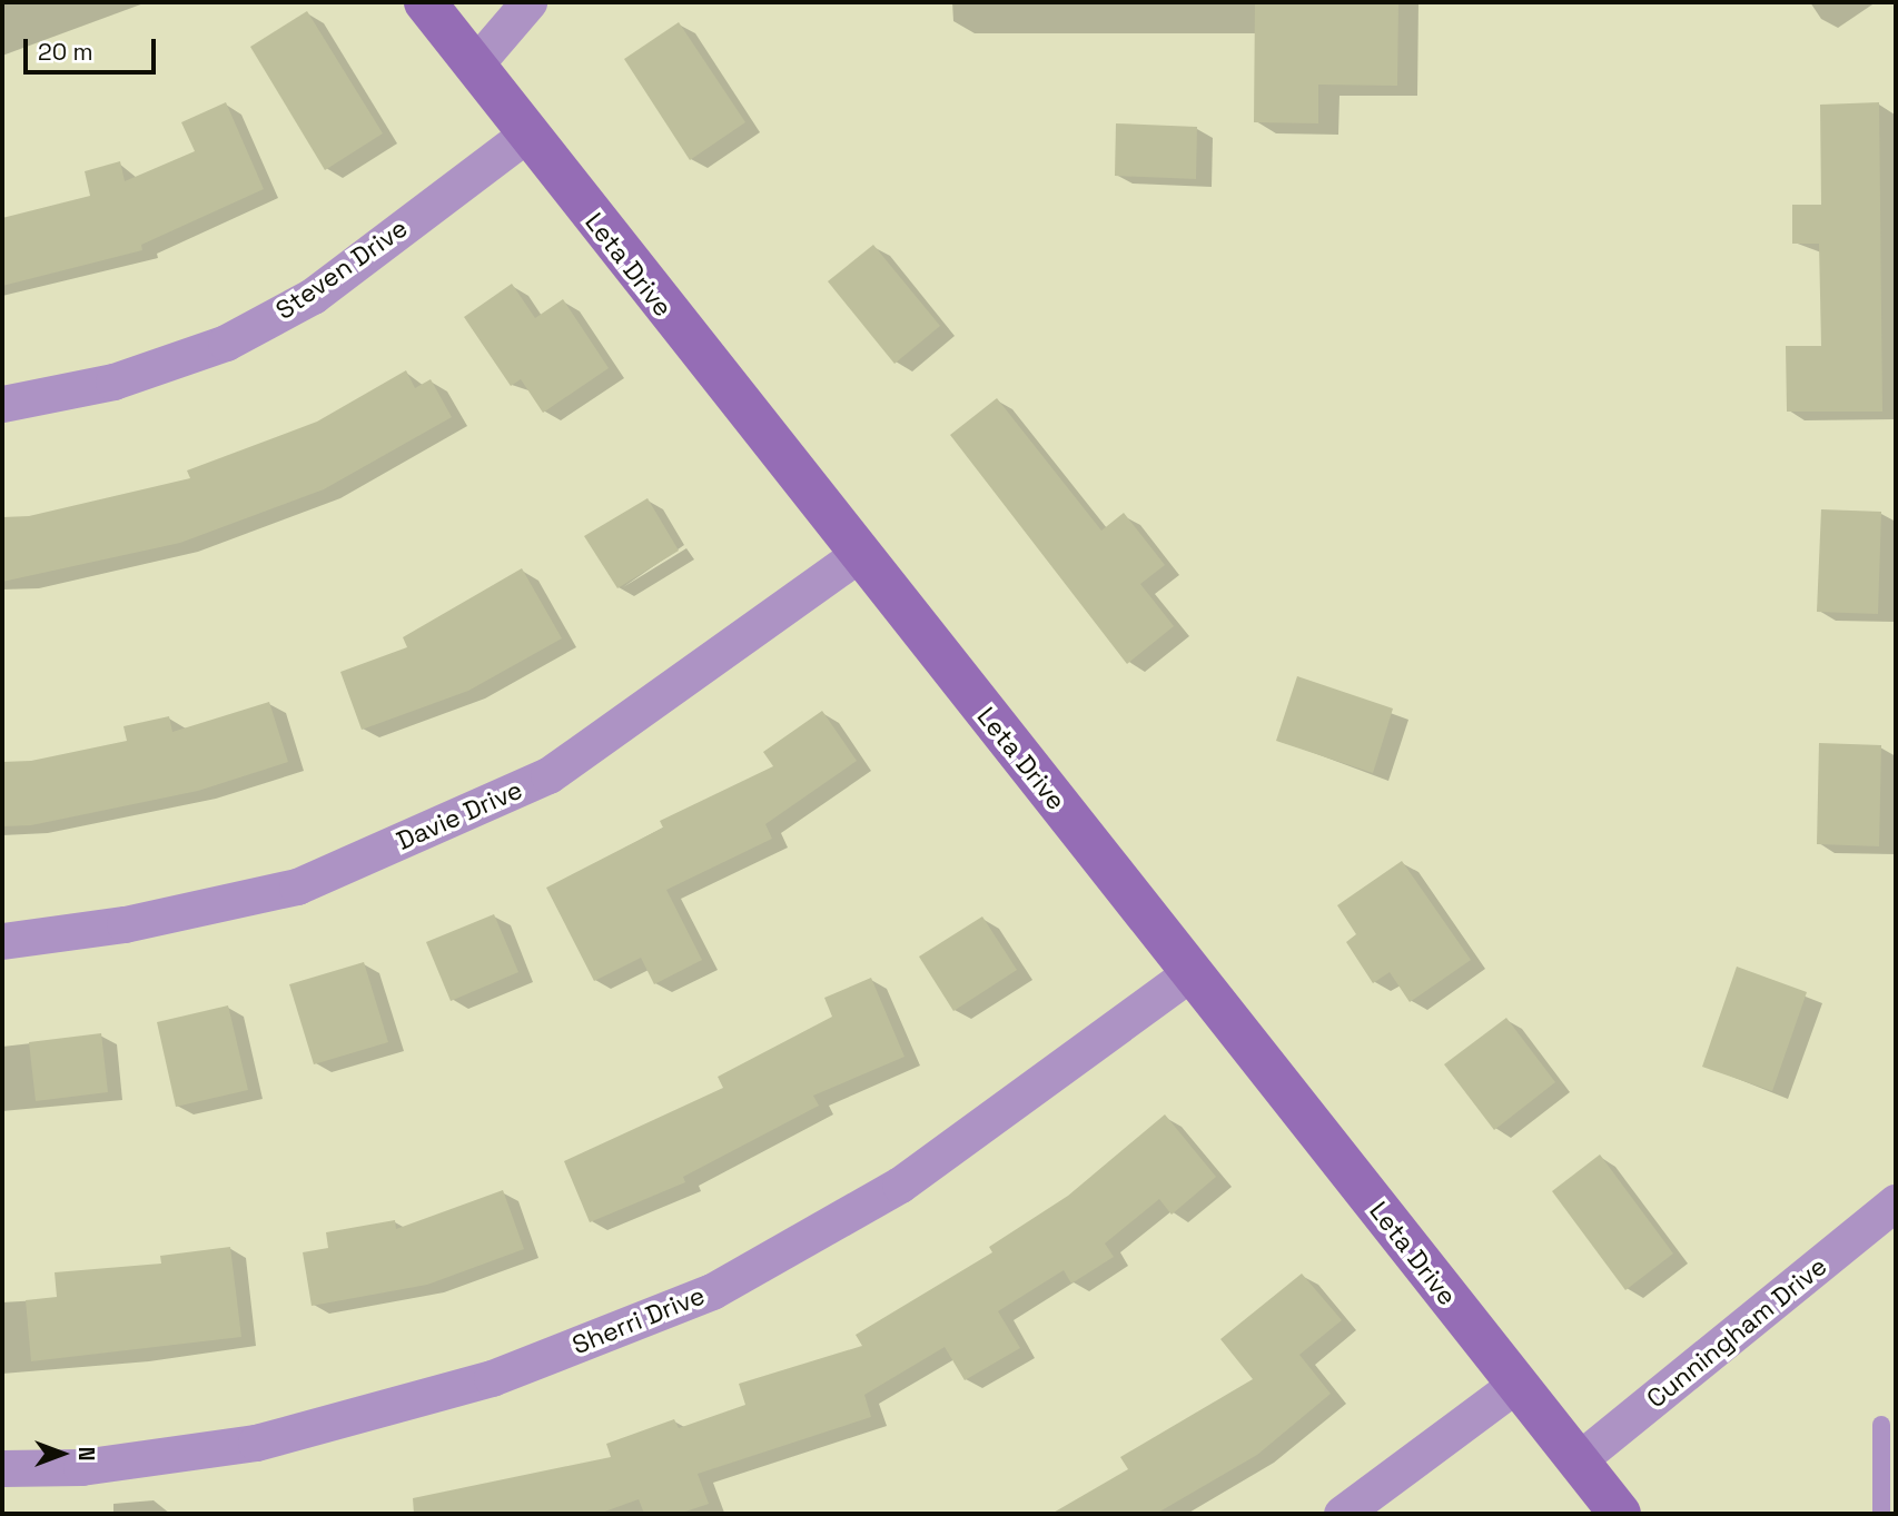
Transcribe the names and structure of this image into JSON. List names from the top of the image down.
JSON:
{
  "streets": {
    "street": [
      "Leta Drive",
      "Steven Drive",
      "Davie Drive",
      "Sherri Drive",
      "Cunningham Drive"
    ]
  },
  "crossings": [
    ["Leta Drive", "Steven Drive"],
    ["Leta Drive", "Davie Drive"],
    ["Leta Drive", "Sherri Drive"],
    ["Leta Drive", "Cunningham Drive"]
  ],
  "scale_bar": "20 m",
  "north": "right"
}
